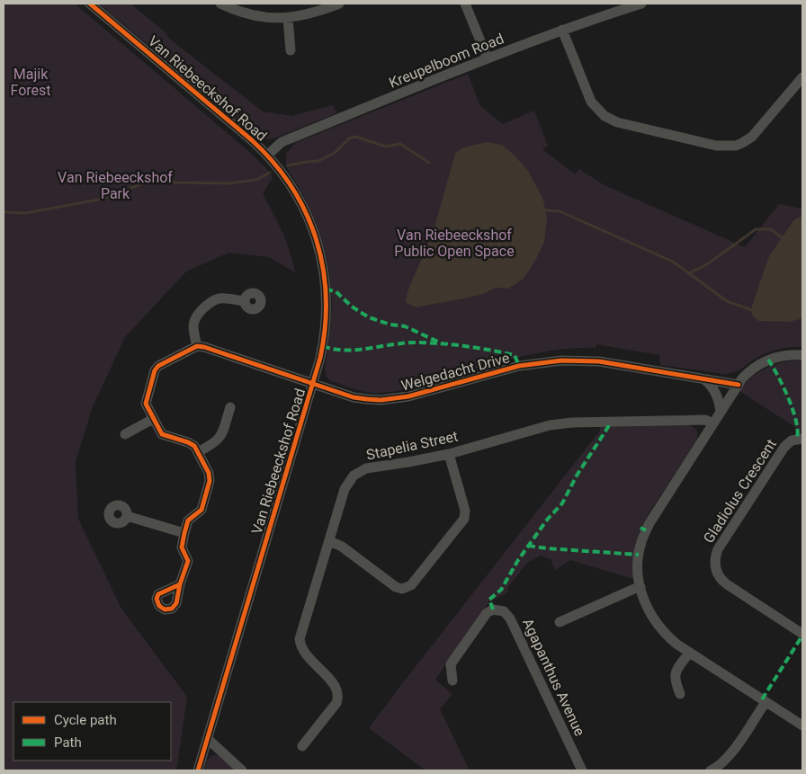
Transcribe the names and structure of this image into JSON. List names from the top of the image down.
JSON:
{
  "streets": {
    "street": [
      "Kreupelboom Road",
      "Van Riebeeckshof Road",
      "Welgedacht Drive",
      "Stapelia Street",
      "Gladiolus Crescent",
      "Agapanthus Avenue"
    ]
  },
  "crossings": [
    ["Kreupelboom Road", "Van Riebeeckshof Road"],
    ["Van Riebeeckshof Road", "Welgedacht Drive"]
  ],
  "parks": ["Majik Forest", "Van Riebeeckshof Park", "Van Riebeeckshof Public Open Space"],
  "legend": ["Cycle path", "Path"]
}
